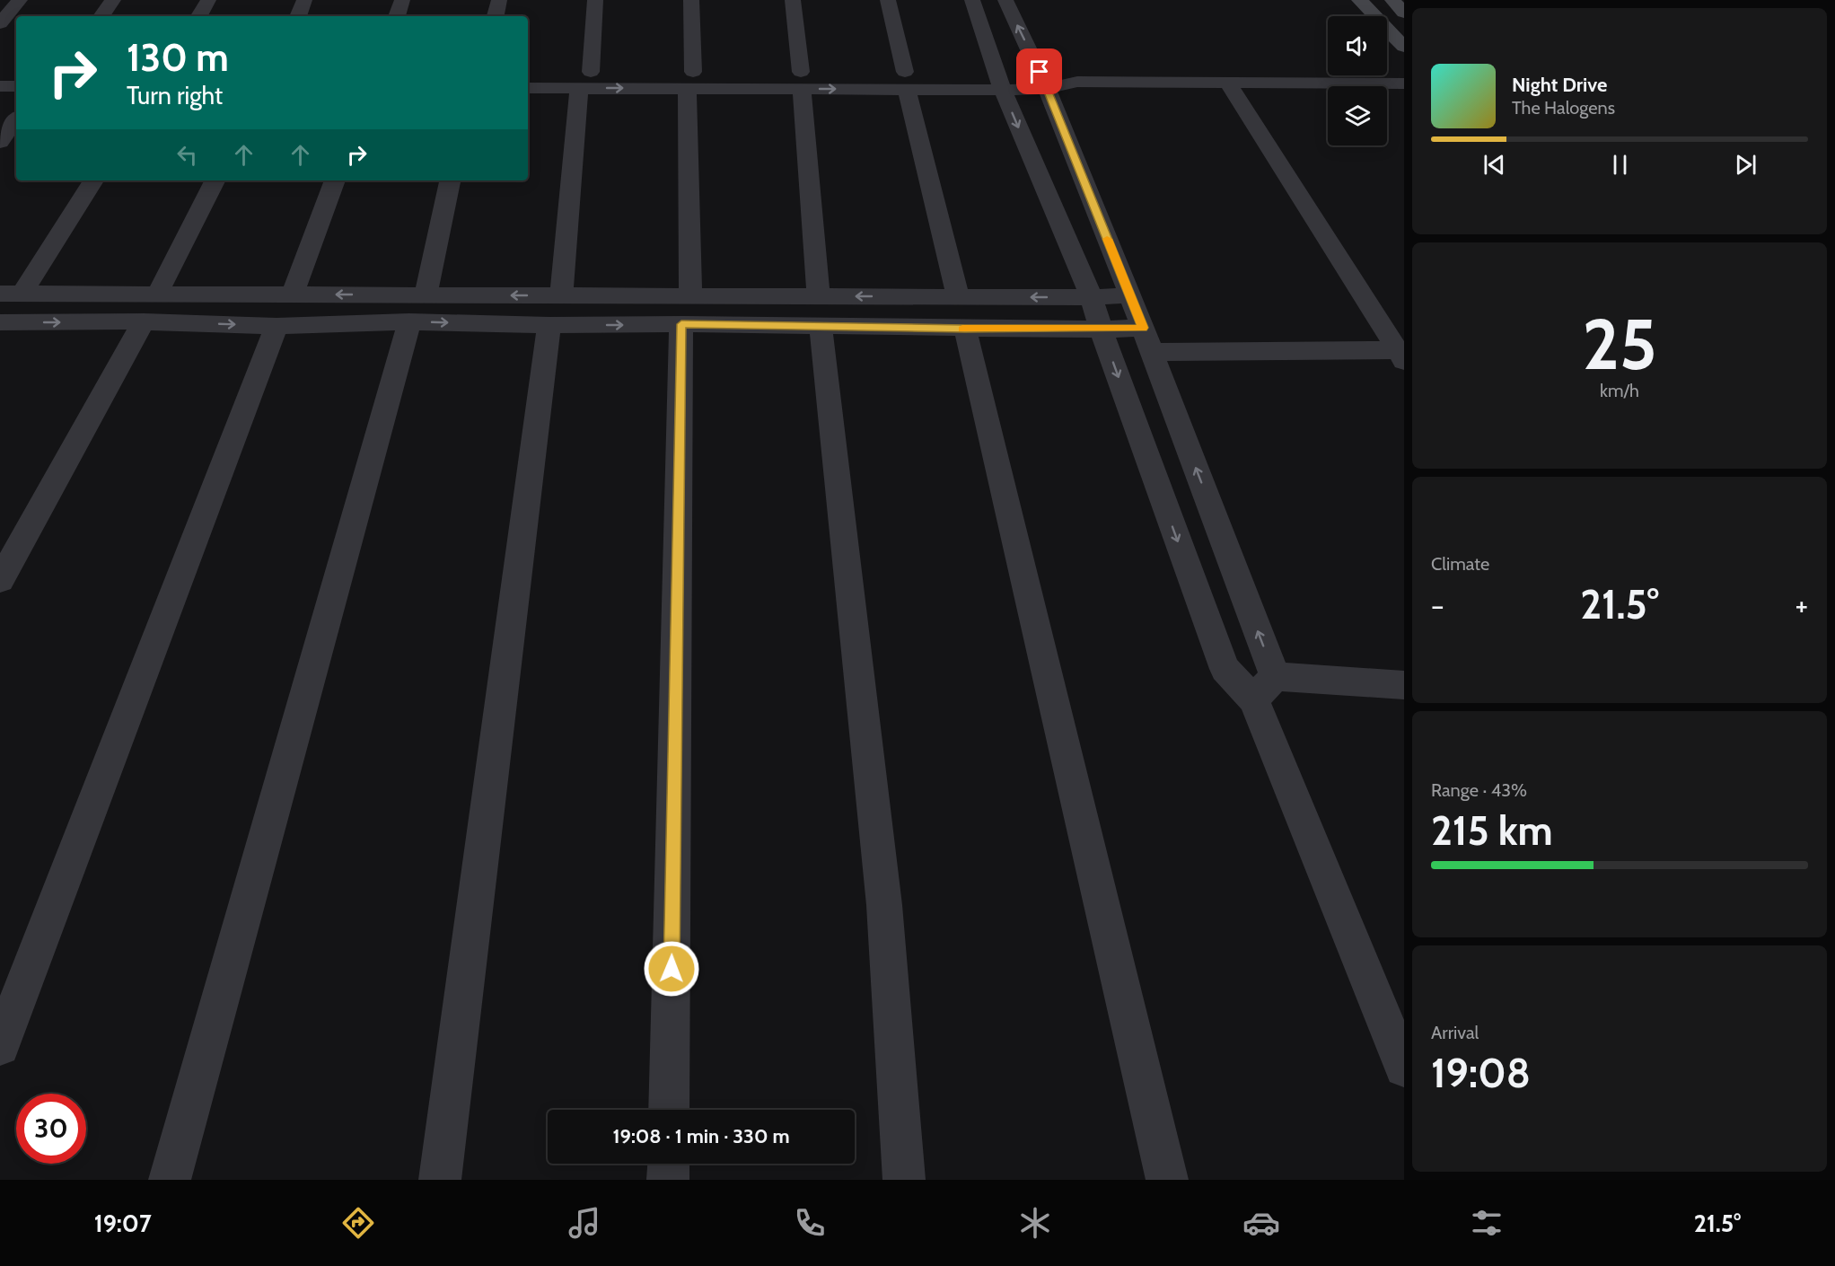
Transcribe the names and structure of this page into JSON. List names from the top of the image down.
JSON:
{
  "page": {
    "turn": ["130 m", "Turn right"],
    "song": ["Night Drive", "The Halogens"],
    "tile": [
      ["25", "km/h"],
      "Climate",
      ["Range · 43%", "215 km"],
      ["Arrival", "19:08"]
    ],
    "heat": ["−", "21.5°", "+"],
    "limit": "30",
    "trip": "19:08 · 1 min · 330 m",
    "tabs": ["19:07", "21.5°"]
  }
}
